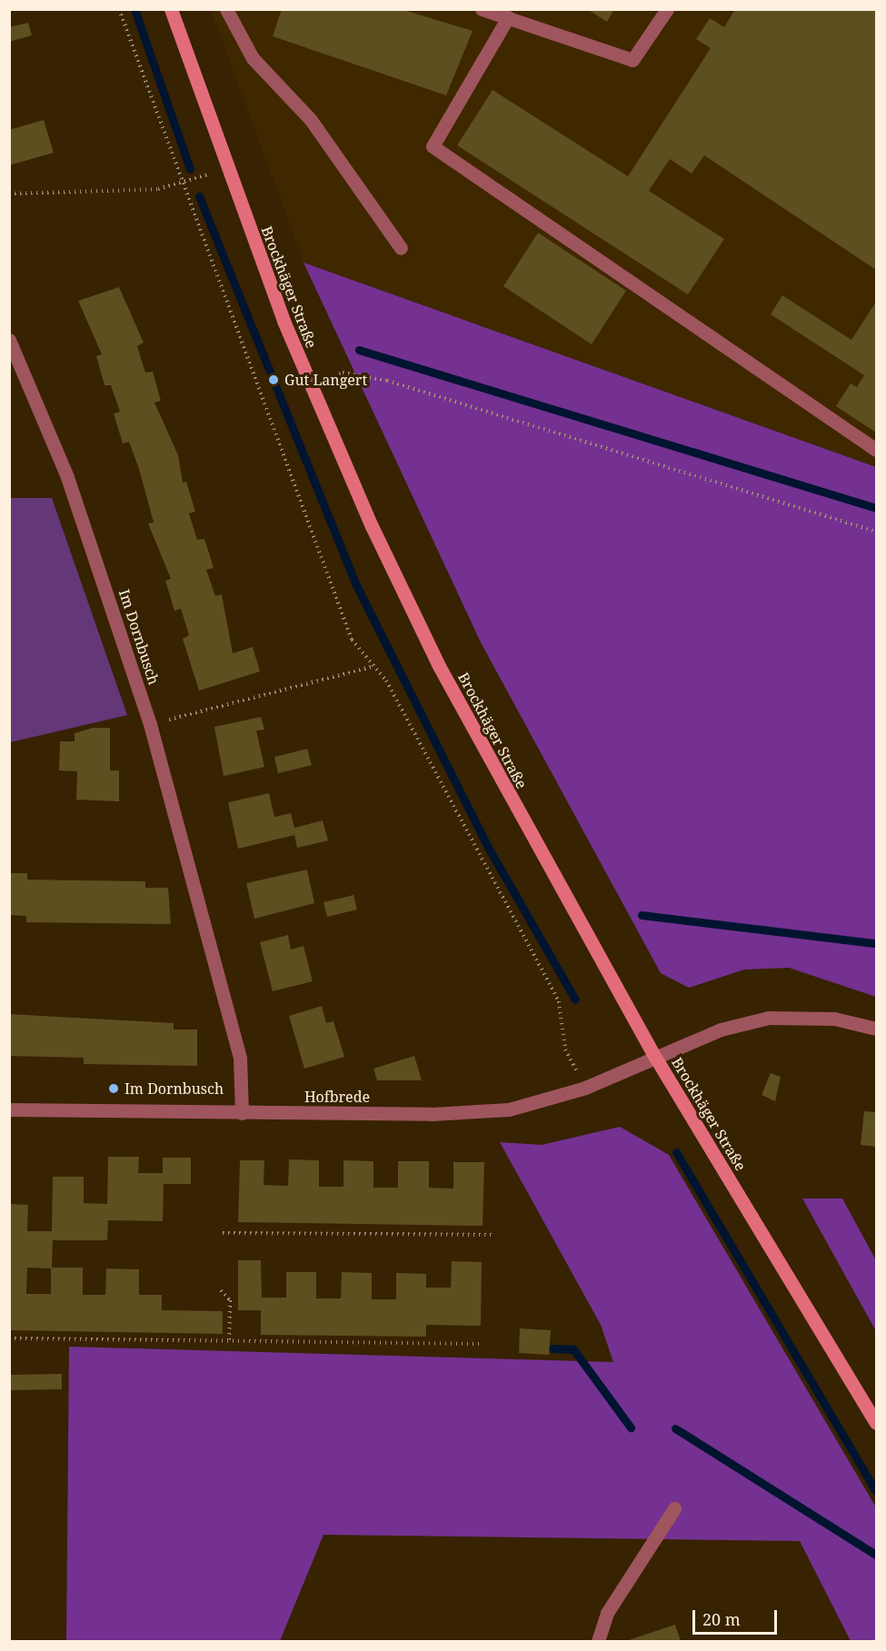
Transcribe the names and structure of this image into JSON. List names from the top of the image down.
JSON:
{
  "streets": {
    "main road": ["Brockhäger Straße"],
    "street": ["Im Dornbusch", "Hofbrede"]
  },
  "crossings": [
    ["Brockhäger Straße", "Hofbrede"],
    ["Im Dornbusch", "Hofbrede"]
  ],
  "places": ["Gut Langert", "Im Dornbusch"],
  "scale_bar": "20 m"
}
